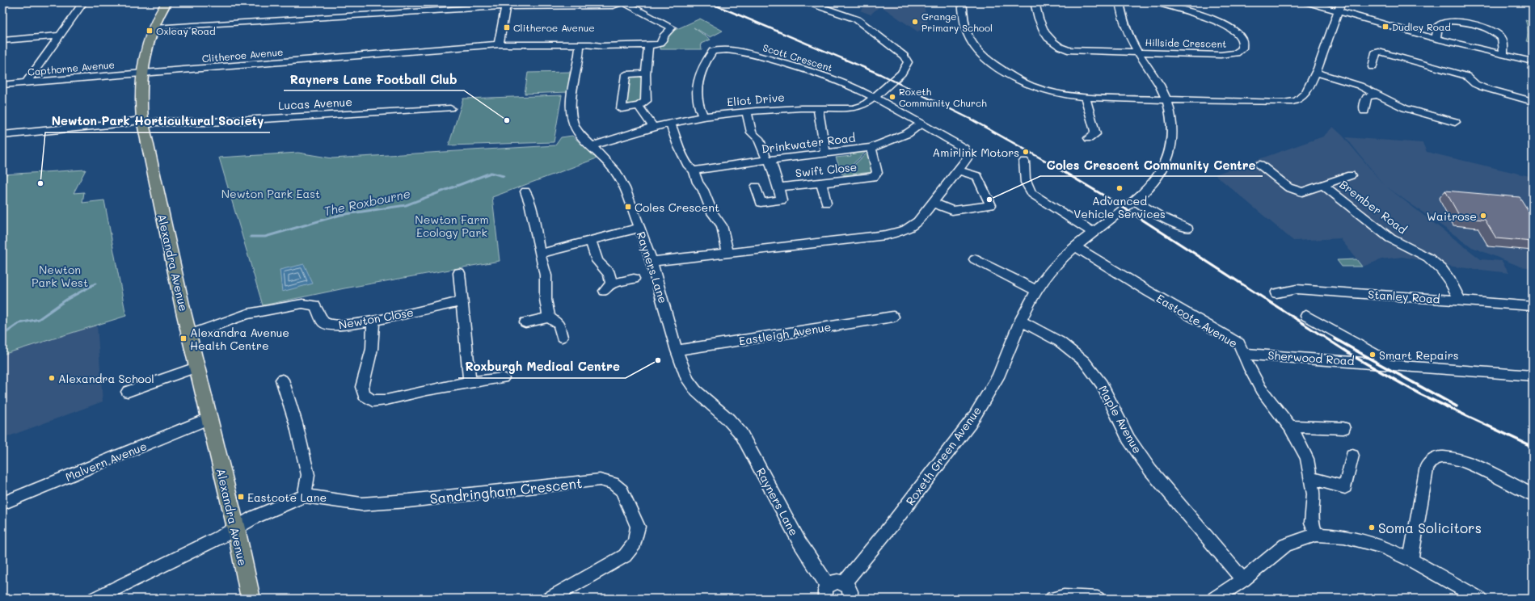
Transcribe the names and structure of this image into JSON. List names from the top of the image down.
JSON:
{
  "streets": {
    "main road": ["Alexandra Avenue"],
    "street": [
      "Hillside Crescent",
      "Clitheroe Avenue",
      "Scott Crescent",
      "Capthorne Avenue",
      "Eliot Drive",
      "Lucas Avenue",
      "Drinkwater Road",
      "Swift Close",
      "Brember Road",
      "Rayners Lane",
      "Stanley Road",
      "Newton Close",
      "Eastcote Avenue",
      "Eastleigh Avenue",
      "Sherwood Road",
      "Maple Avenue",
      "Roxeth Green Avenue",
      "Malvern Avenue",
      "Sandringham Crescent"
    ]
  },
  "crossings": [
    ["Hillside Crescent", "Roxeth Green Avenue"],
    ["Clitheroe Avenue", "Capthorne Avenue"],
    ["Clitheroe Avenue", "Alexandra Avenue"],
    ["Scott Crescent", "Eliot Drive"],
    ["Capthorne Avenue", "Alexandra Avenue"],
    ["Eliot Drive", "Rayners Lane"],
    ["Lucas Avenue", "Alexandra Avenue"],
    ["Drinkwater Road", "Swift Close"],
    ["Brember Road", "Stanley Road"],
    ["Alexandra Avenue", "Newton Close"],
    ["Alexandra Avenue", "Malvern Avenue"],
    ["Alexandra Avenue", "Sandringham Crescent"],
    ["Rayners Lane", "Eastleigh Avenue"],
    ["Eastcote Avenue", "Sherwood Road"],
    ["Eastcote Avenue", "Roxeth Green Avenue"],
    ["Maple Avenue", "Roxeth Green Avenue"]
  ],
  "water": ["The Roxbourne"],
  "parks": ["Newton Park East", "Newton Farm Ecology Park", "Newton Park West"],
  "places": {
    "other": [
      "Grange Primary School",
      "Roxeth Community Church",
      "Rayners Lane Football Club",
      "Amirlink Motors",
      "Newton Park Horticultural Society",
      "Advanced Vehicle Services",
      "Coles Crescent Community Centre",
      "Waitrose",
      "Smart Repairs",
      "Roxburgh Medical Centre",
      "Alexandra School",
      "Soma Solicitors"
    ],
    "transit": [
      "Dudley Road",
      "Clitheroe Avenue",
      "Oxleay Road",
      "Coles Crescent",
      "Alexandra Avenue Health Centre",
      "Eastcote Lane"
    ]
  }
}
